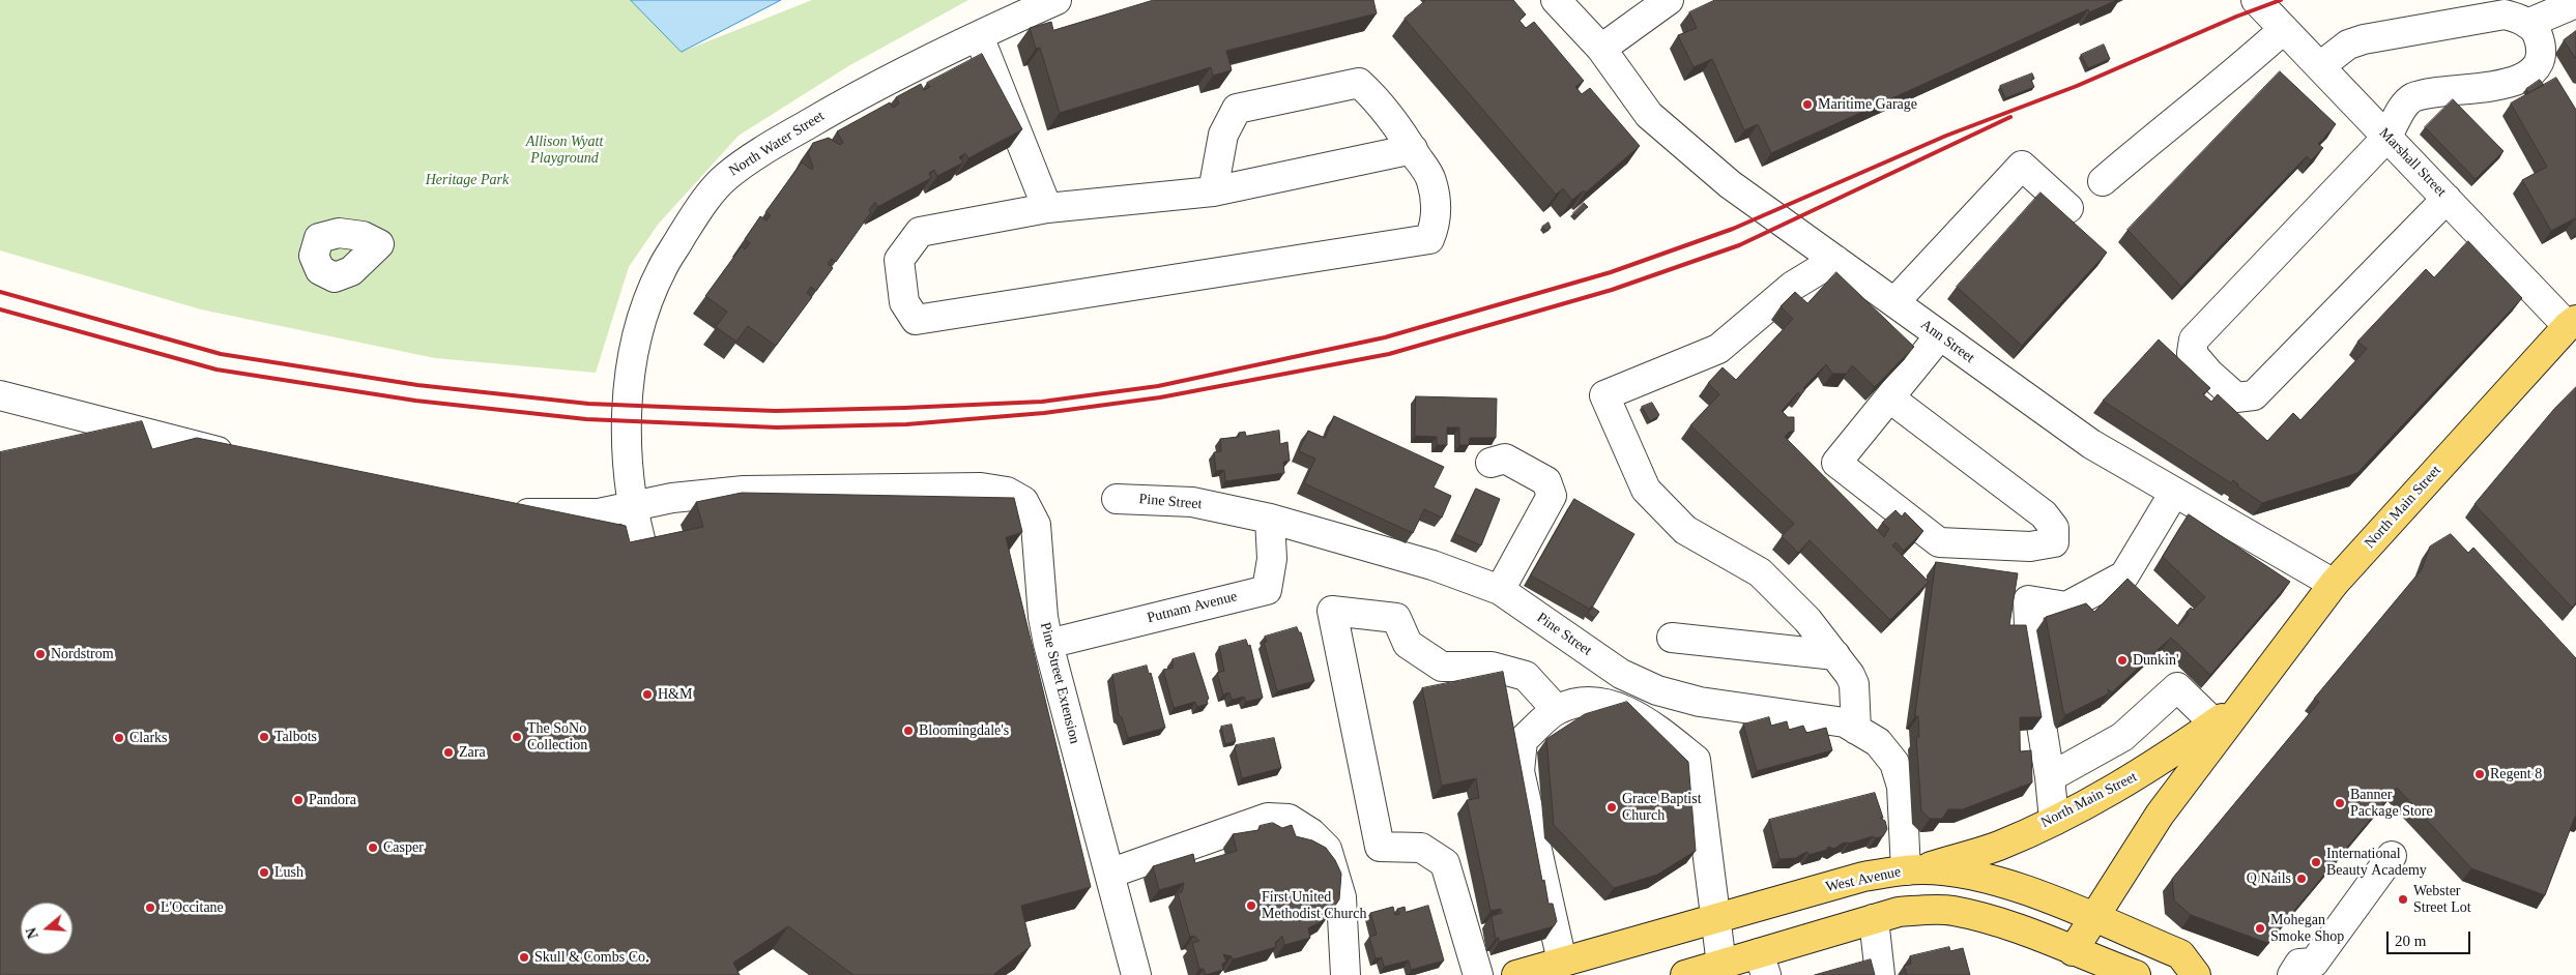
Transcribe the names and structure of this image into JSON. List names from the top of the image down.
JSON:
{
  "streets": {
    "main road": ["North Main Street", "West Avenue"],
    "street": [
      "North Water Street",
      "Marshall Street",
      "Ann Street",
      "Pine Street",
      "Putnam Avenue",
      "Pine Street Extension"
    ]
  },
  "crossings": [
    ["North Water Street", "Pine Street Extension"],
    ["Marshall Street", "North Main Street"],
    ["Ann Street", "North Main Street"],
    ["Pine Street", "North Main Street"],
    ["Pine Street", "Putnam Avenue"],
    ["Pine Street", "West Avenue"],
    ["North Main Street", "West Avenue"],
    ["Putnam Avenue", "Pine Street Extension"]
  ],
  "parks": ["Allison Wyatt Playground", "Heritage Park"],
  "places": [
    "Maritime Garage",
    "Nordstrom",
    "Dunkin'",
    "H&M",
    "Bloomingdale's",
    "Talbots",
    "The SoNo Collection",
    "Clarks",
    "Zara",
    "Regent 8",
    "Pandora",
    "Banner Package Store",
    "Grace Baptist Church",
    "Casper",
    "International Beauty Academy",
    "Lush",
    "Q Nails",
    "Webster Street Lot",
    "First United Methodist Church",
    "L'Occitane",
    "Mohegan Smoke Shop",
    "Skull & Combs Co."
  ],
  "scale_bar": "20 m",
  "north": "left"
}
